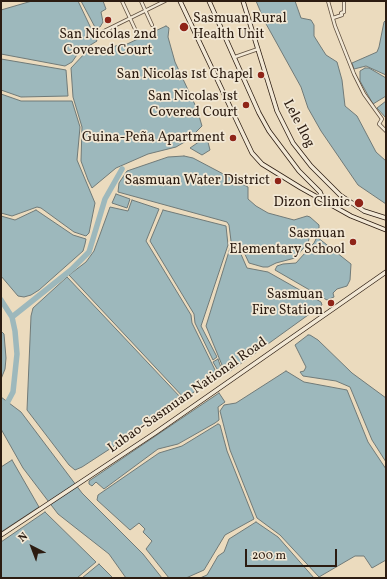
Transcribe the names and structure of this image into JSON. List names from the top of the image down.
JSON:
{
  "streets": {
    "main road": ["Lele Ilog", "Lubao-Sasmuan National Road"]
  },
  "places": [
    "San Nicolas 2nd Covered Court",
    "Sasmuan Rural Health Unit",
    "San Nicolas 1st Chapel",
    "San Nicolas 1st Covered Court",
    "Guina-Peña Apartment",
    "Sasmuan Water District",
    "Dizon Clinic",
    "Sasmuan Elementary School",
    "Sasmuan Fire Station"
  ],
  "scale_bar": "200 m",
  "north": "top left"
}
